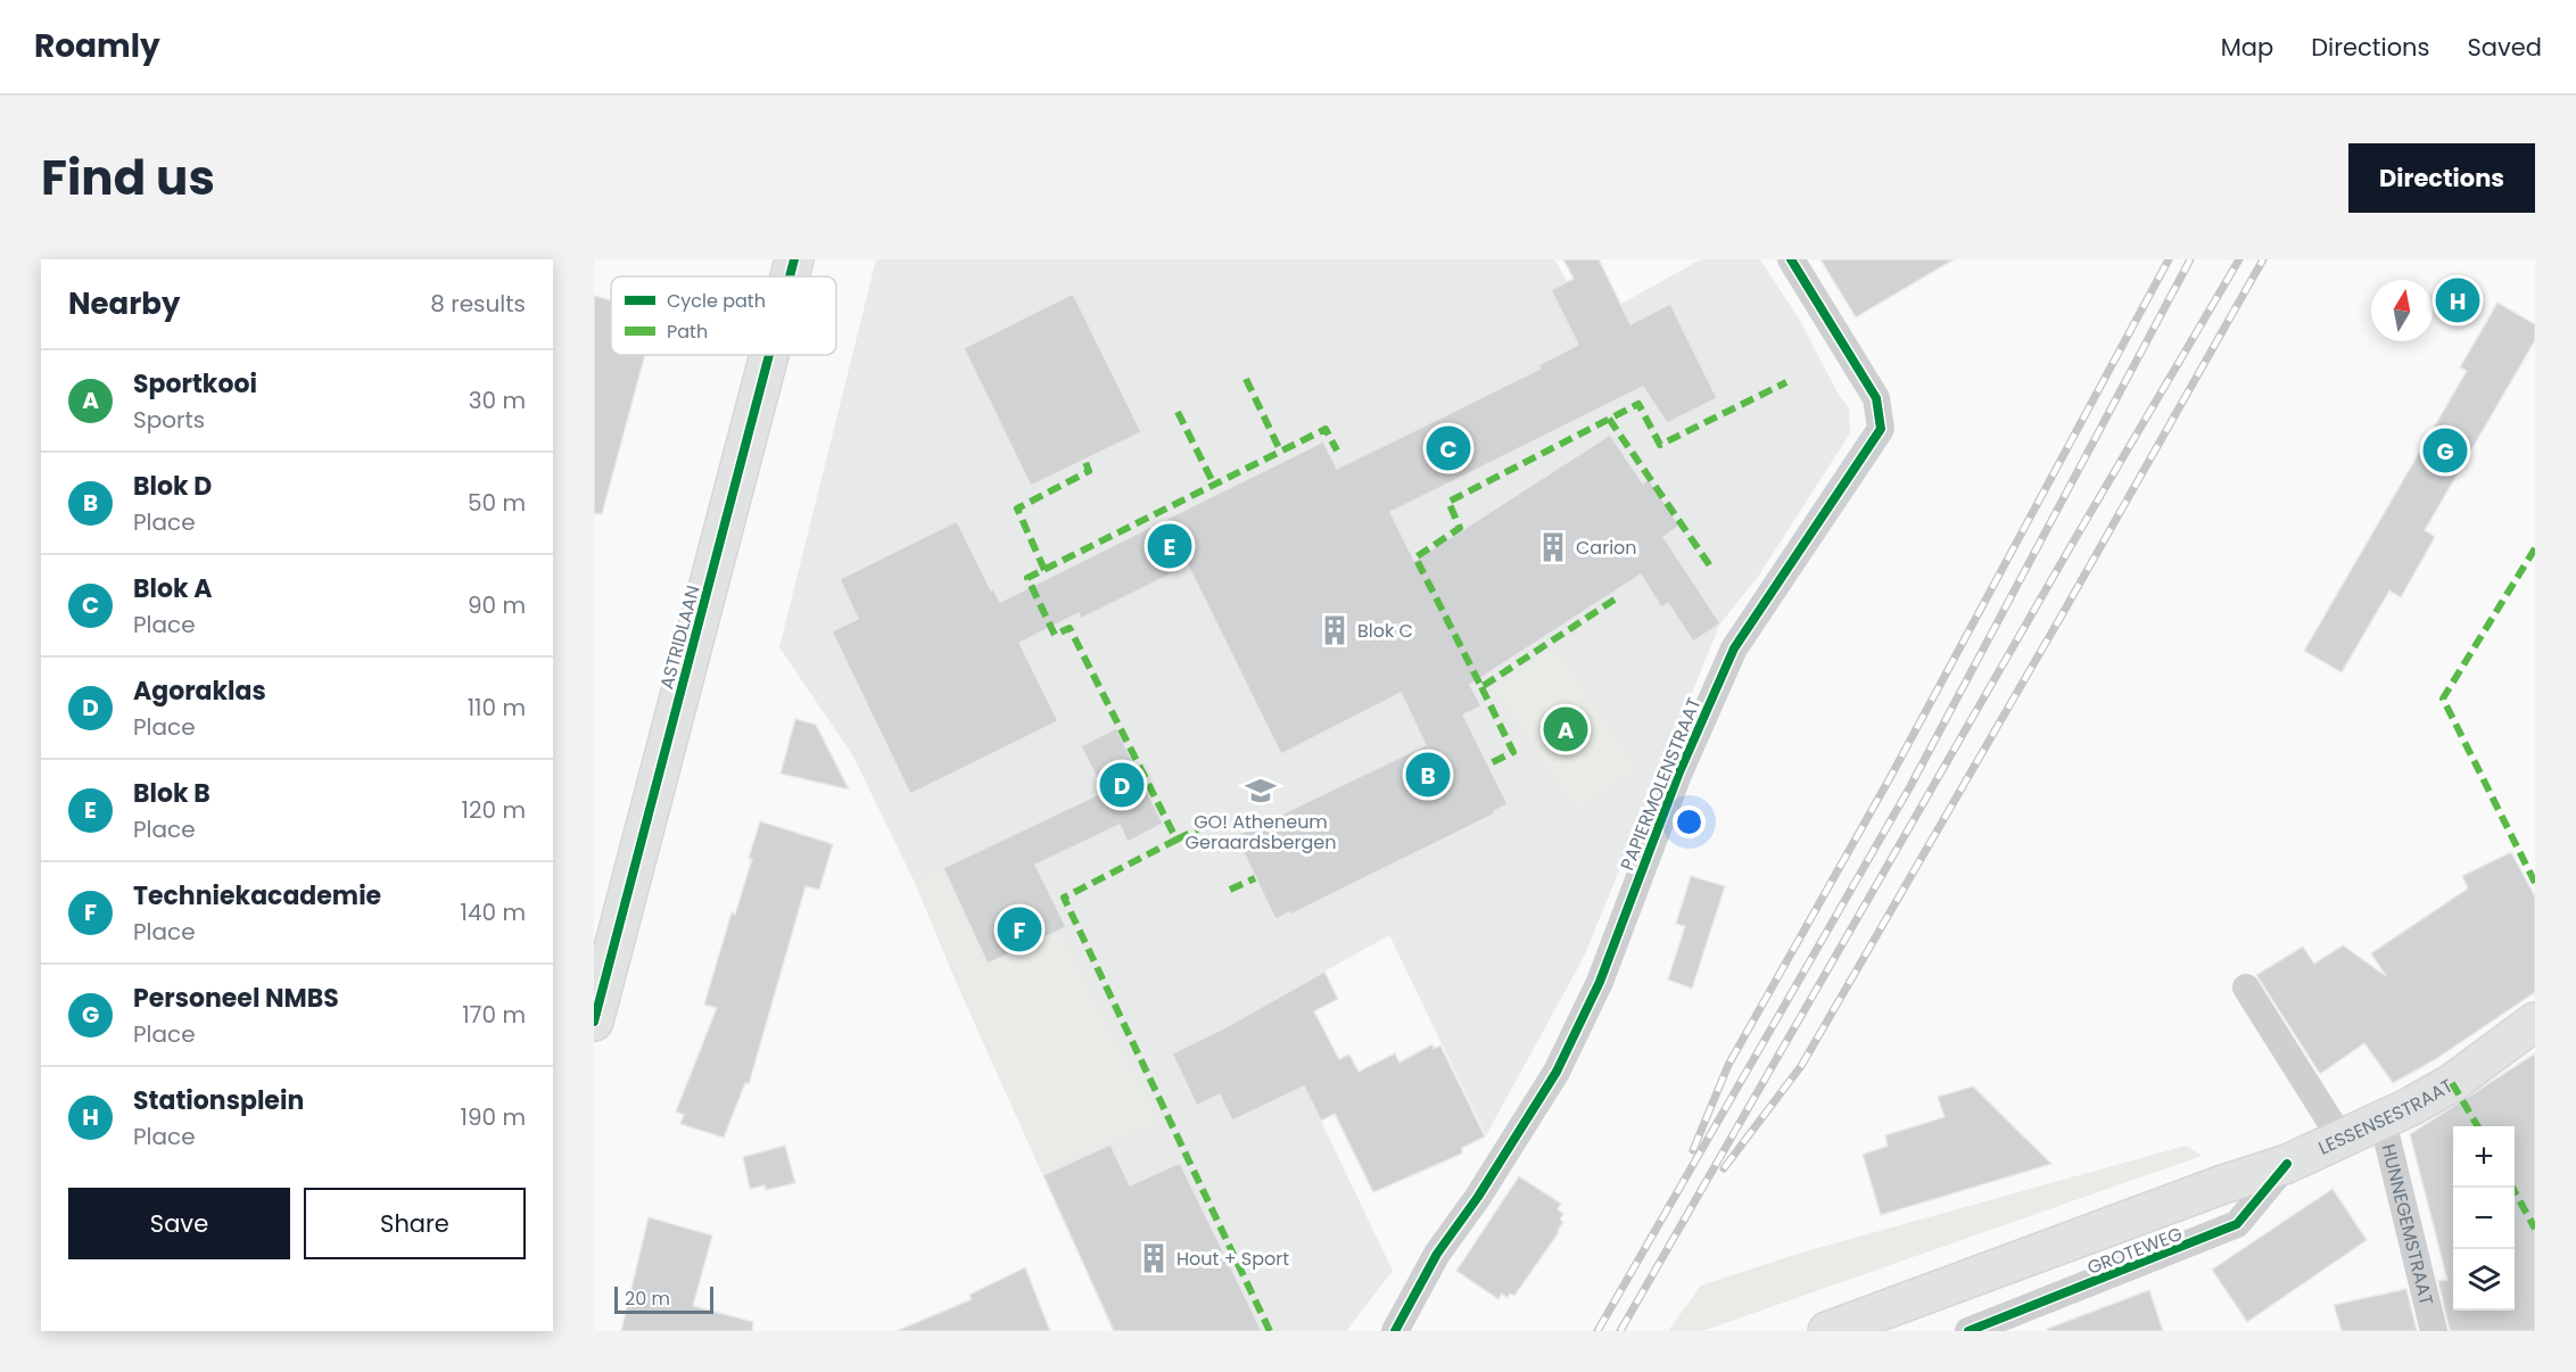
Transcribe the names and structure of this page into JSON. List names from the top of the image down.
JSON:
{
  "streets": {
    "main road": ["ASTRIDLAAN", "LESSENSESTRAAT", "GROTEWEG"],
    "street": ["PAPIERMOLENSTRAAT", "HUNNEGEMSTRAAT"]
  },
  "crossings": [
    ["LESSENSESTRAAT", "HUNNEGEMSTRAAT"],
    ["LESSENSESTRAAT", "GROTEWEG"]
  ],
  "places": {
    "building": ["Carion", "Blok C", "Hout + Sport"],
    "school or university": ["GO! Atheneum Geraardsbergen"]
  },
  "legend": ["Cycle path", "Path"],
  "scale_bar": "20 m",
  "north": "top",
  "page": {
    "header": "Roamly",
    "nav": ["Map", "Directions", "Saved"],
    "title": "Find us",
    "buttons": [
      "Directions",
      ["Save", "Share"]
    ],
    "heading": ["Nearby", "8 results"],
    "pins": [
      "H",
      "C",
      "G",
      "E",
      "A",
      "B",
      "D",
      "F"
    ],
    "list": [
      {
        "mark": "A",
        "name": "Sportkooi",
        "note": "Sports",
        "value": "30 m"
      },
      {
        "mark": "B",
        "name": "Blok D",
        "note": "Place",
        "value": "50 m"
      },
      {
        "mark": "C",
        "name": "Blok A",
        "note": "Place",
        "value": "90 m"
      },
      {
        "mark": "D",
        "name": "Agoraklas",
        "note": "Place",
        "value": "110 m"
      },
      {
        "mark": "E",
        "name": "Blok B",
        "note": "Place",
        "value": "120 m"
      },
      {
        "mark": "F",
        "name": "Techniekacademie",
        "note": "Place",
        "value": "140 m"
      },
      {
        "mark": "G",
        "name": "Personeel NMBS",
        "note": "Place",
        "value": "170 m"
      },
      {
        "mark": "H",
        "name": "Stationsplein",
        "note": "Place",
        "value": "190 m"
      }
    ],
    "map_buttons": ["+", "−"],
    "scale": "20 m"
  }
}
